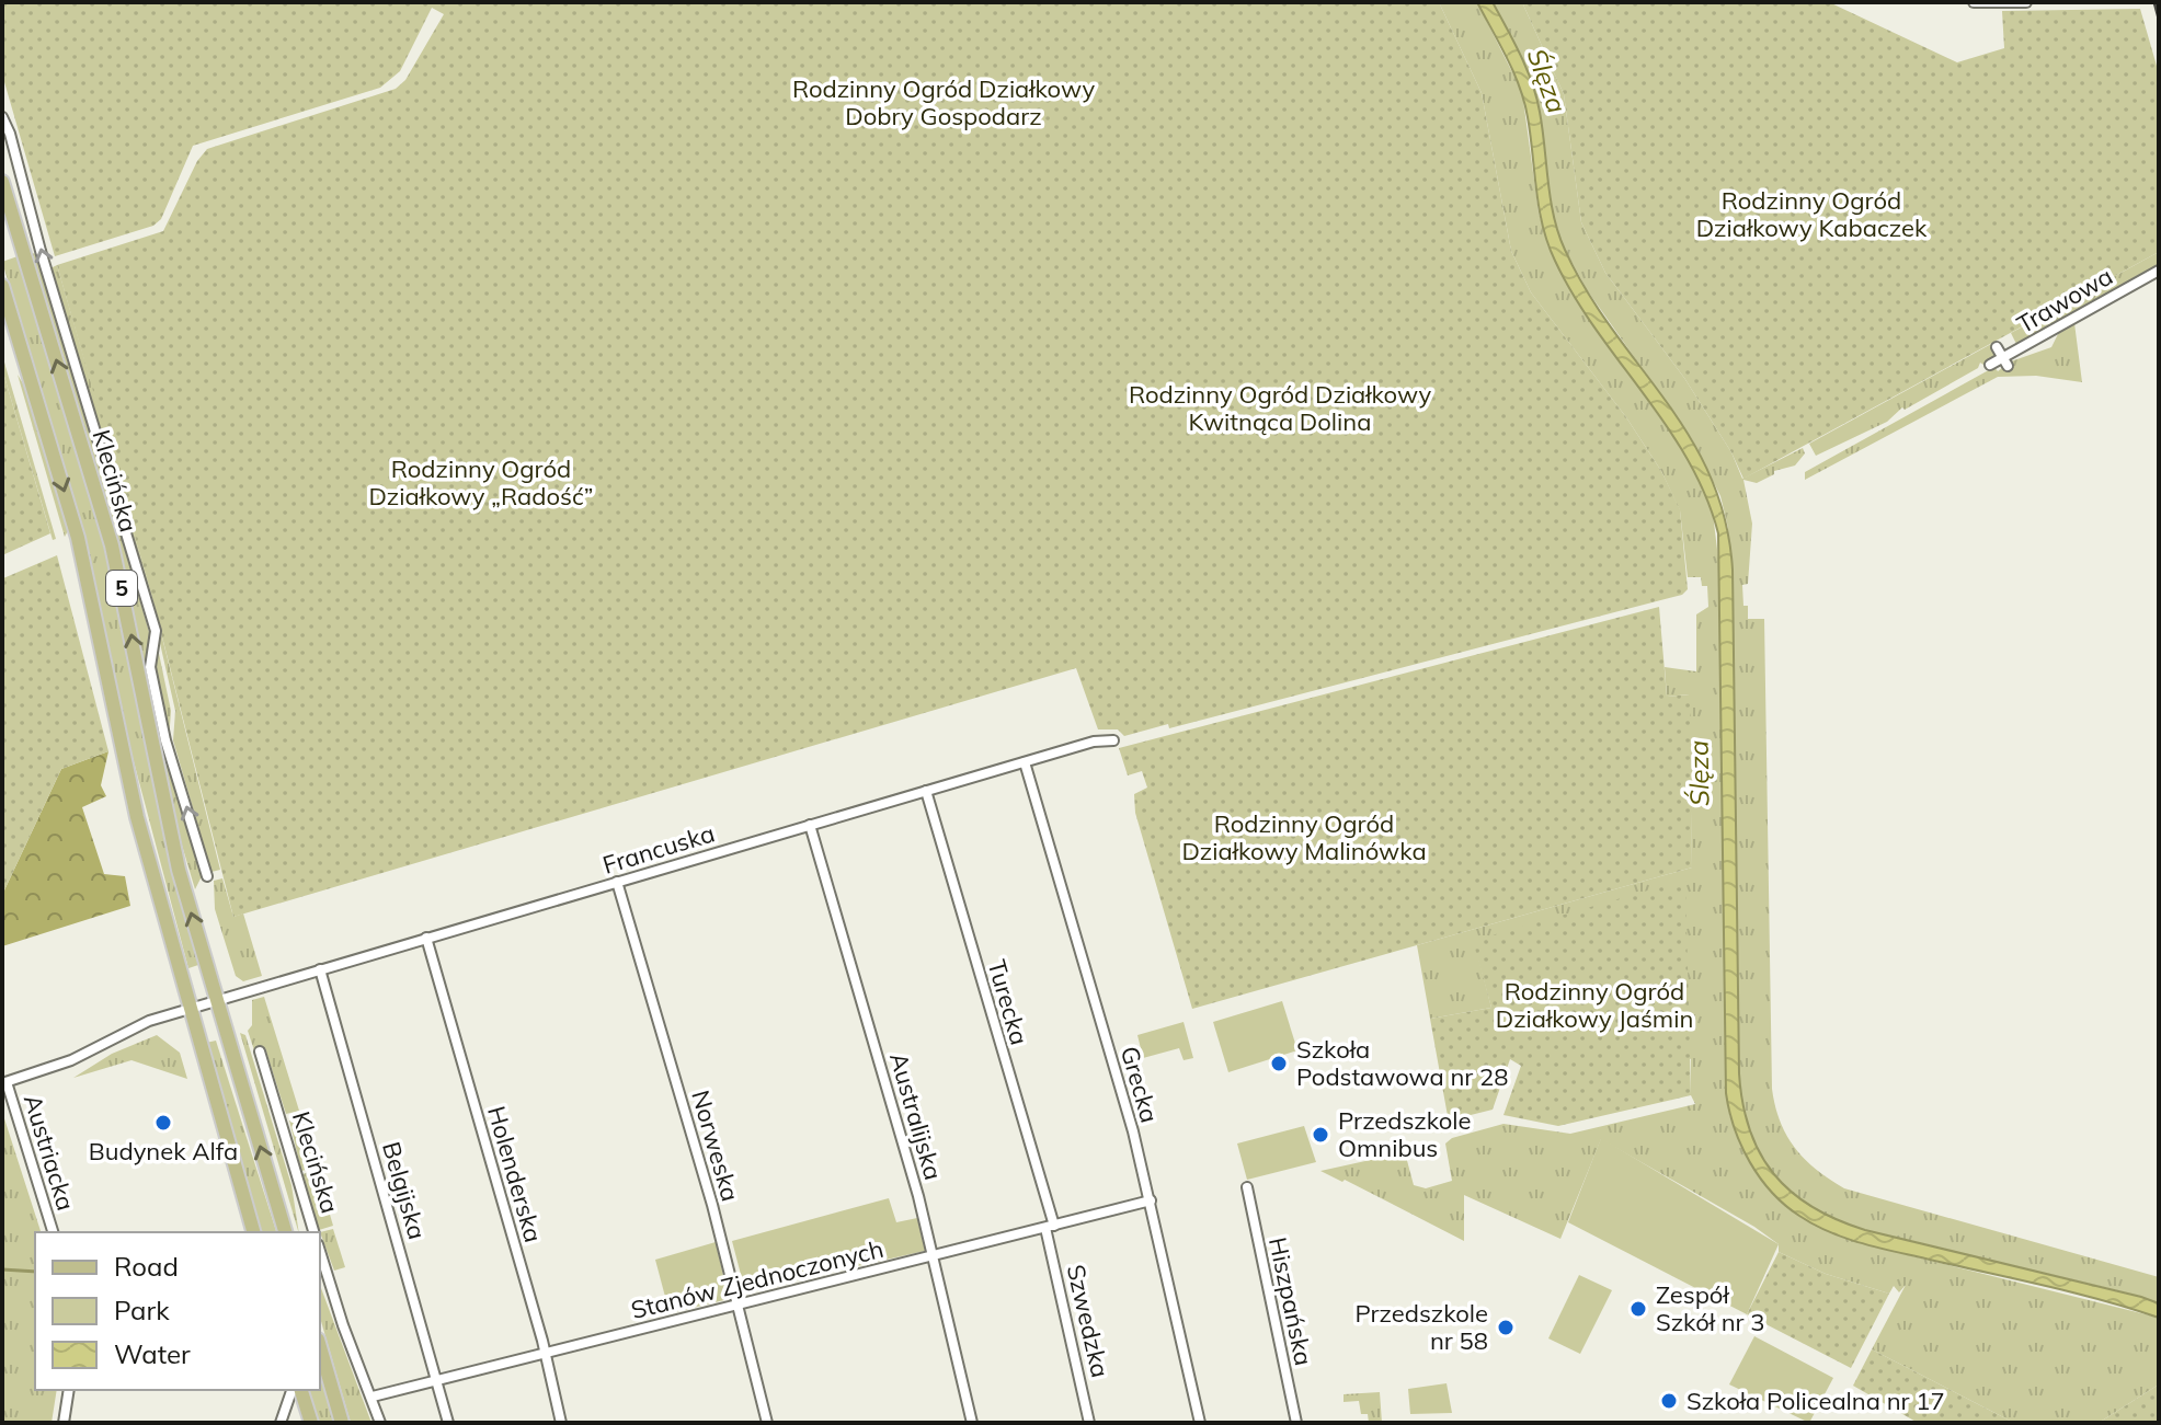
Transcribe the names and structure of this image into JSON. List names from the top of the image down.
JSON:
{
  "streets": {
    "main road": ["Klecińska", "5"],
    "street": [
      "Trawowa",
      "Francuska",
      "Turecka",
      "Grecka",
      "Australijska",
      "Norweska",
      "Austriacka",
      "Holenderska",
      "Belgijska",
      "Stanów Zjednoczonych",
      "Hiszpańska",
      "Szwedzka"
    ]
  },
  "crossings": [
    ["Klecińska", "5"],
    ["Klecińska", "Francuska"],
    ["Klecińska", "Stanów Zjednoczonych"],
    ["5", "Francuska"],
    ["Francuska", "Turecka"],
    ["Francuska", "Grecka"],
    ["Francuska", "Australijska"],
    ["Francuska", "Norweska"],
    ["Francuska", "Austriacka"],
    ["Francuska", "Holenderska"],
    ["Francuska", "Belgijska"],
    ["Turecka", "Stanów Zjednoczonych"],
    ["Turecka", "Szwedzka"],
    ["Grecka", "Stanów Zjednoczonych"],
    ["Australijska", "Stanów Zjednoczonych"],
    ["Norweska", "Stanów Zjednoczonych"],
    ["Holenderska", "Stanów Zjednoczonych"],
    ["Belgijska", "Stanów Zjednoczonych"],
    ["Stanów Zjednoczonych", "Szwedzka"]
  ],
  "water": ["Ślęza"],
  "parks": [
    "Rodzinny Ogród Działkowy Dobry Gospodarz",
    "Rodzinny Ogród Działkowy Kabaczek",
    "Rodzinny Ogród Działkowy Kwitnąca Dolina",
    "Rodzinny Ogród Działkowy „Radość”",
    "Rodzinny Ogród Działkowy Malinówka",
    "Rodzinny Ogród Działkowy Jaśmin"
  ],
  "places": [
    "Szkoła Podstawowa nr 28",
    "Budynek Alfa",
    "Przedszkole Omnibus",
    "Zespół Szkół nr 3",
    "Przedszkole nr 58",
    "Szkoła Policealna nr 17"
  ],
  "legend": ["Road", "Park", "Water"]
}
